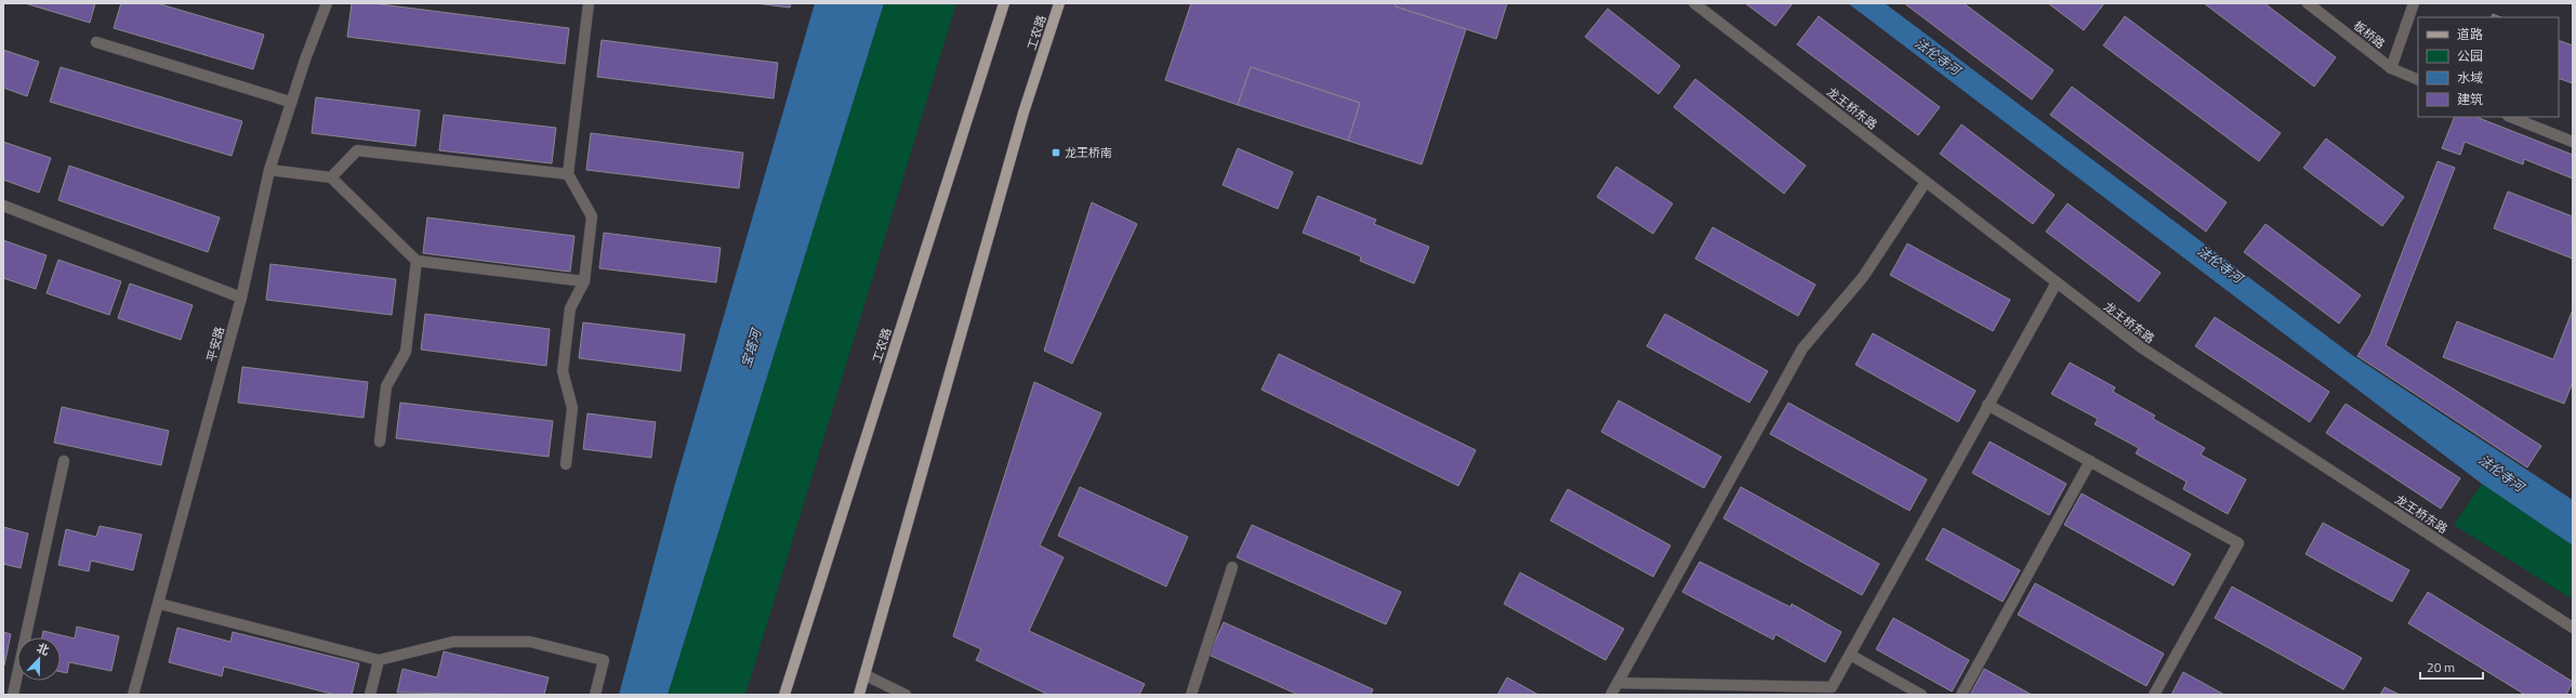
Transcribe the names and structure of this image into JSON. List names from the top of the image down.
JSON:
{
  "streets": {
    "main road": ["工农路"],
    "street": ["板桥路", "龙王桥东路", "平安路"]
  },
  "water": ["法伦寺河", "宝塔河"],
  "places": {
    "transit": ["龙王桥南"]
  },
  "legend": [
    "道路",
    "公园",
    "水域",
    "建筑"
  ],
  "scale_bar": "20 m",
  "north": "top"
}
